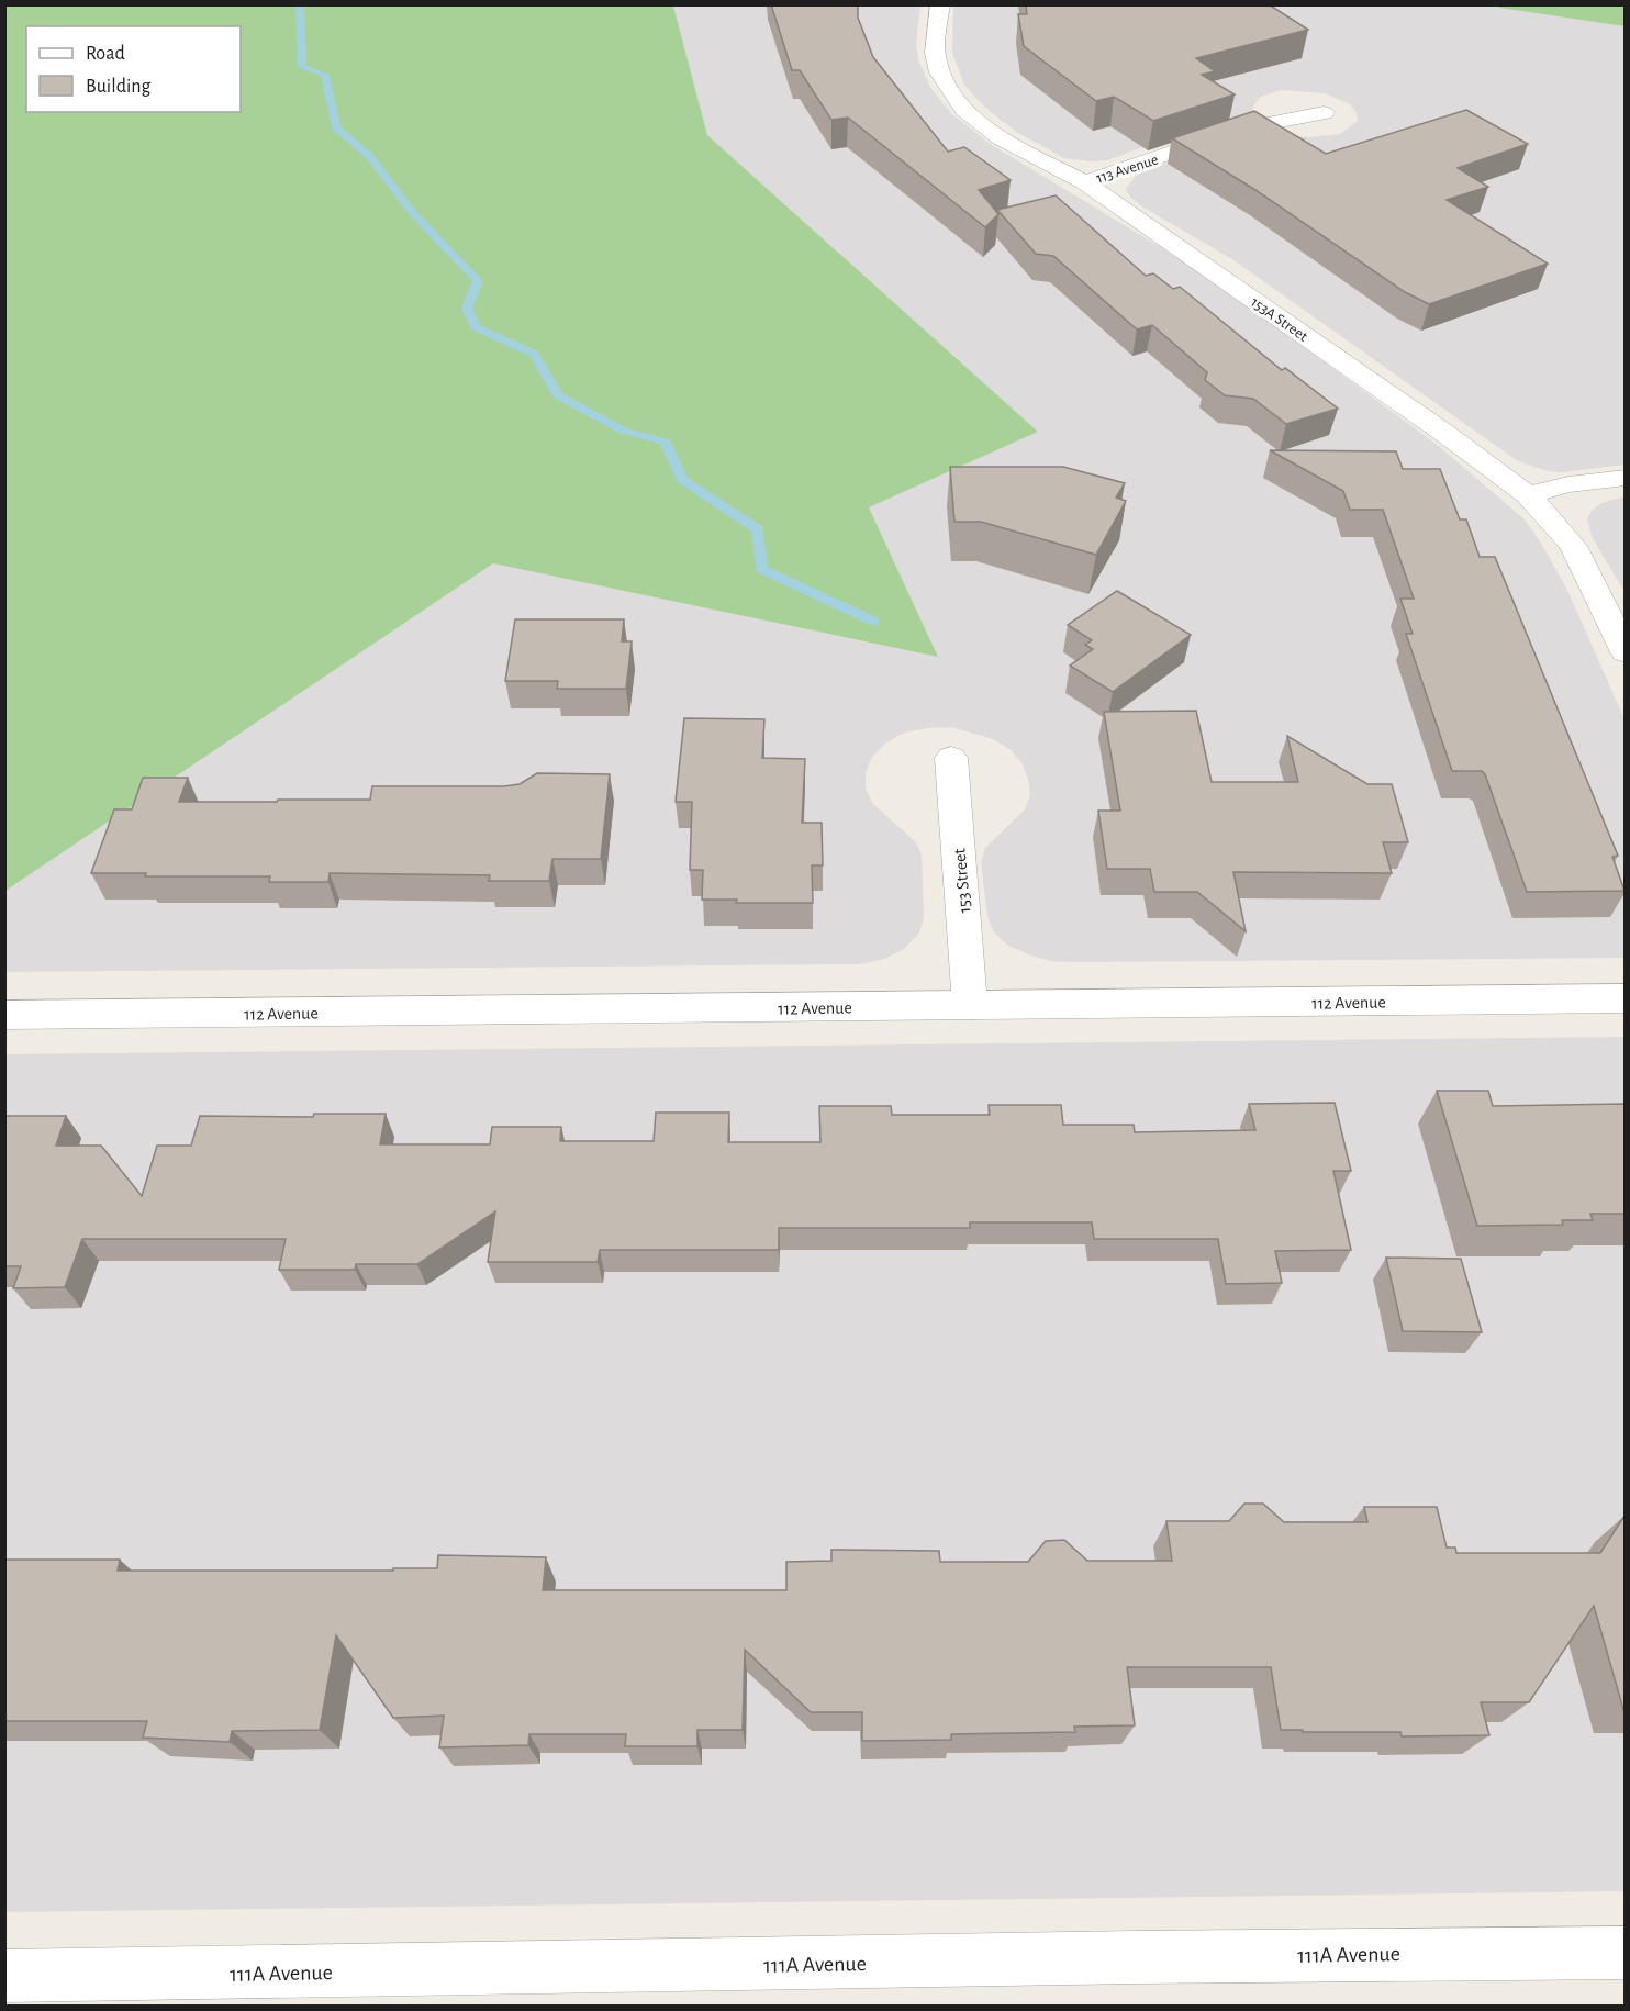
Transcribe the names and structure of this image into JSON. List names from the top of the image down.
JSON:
{
  "streets": {
    "street": [
      "113 Avenue",
      "153A Street",
      "153 Street",
      "112 Avenue",
      "111A Avenue"
    ]
  },
  "crossings": [
    ["113 Avenue", "153A Street"],
    ["153 Street", "112 Avenue"]
  ],
  "legend": ["Road", "Building"]
}
